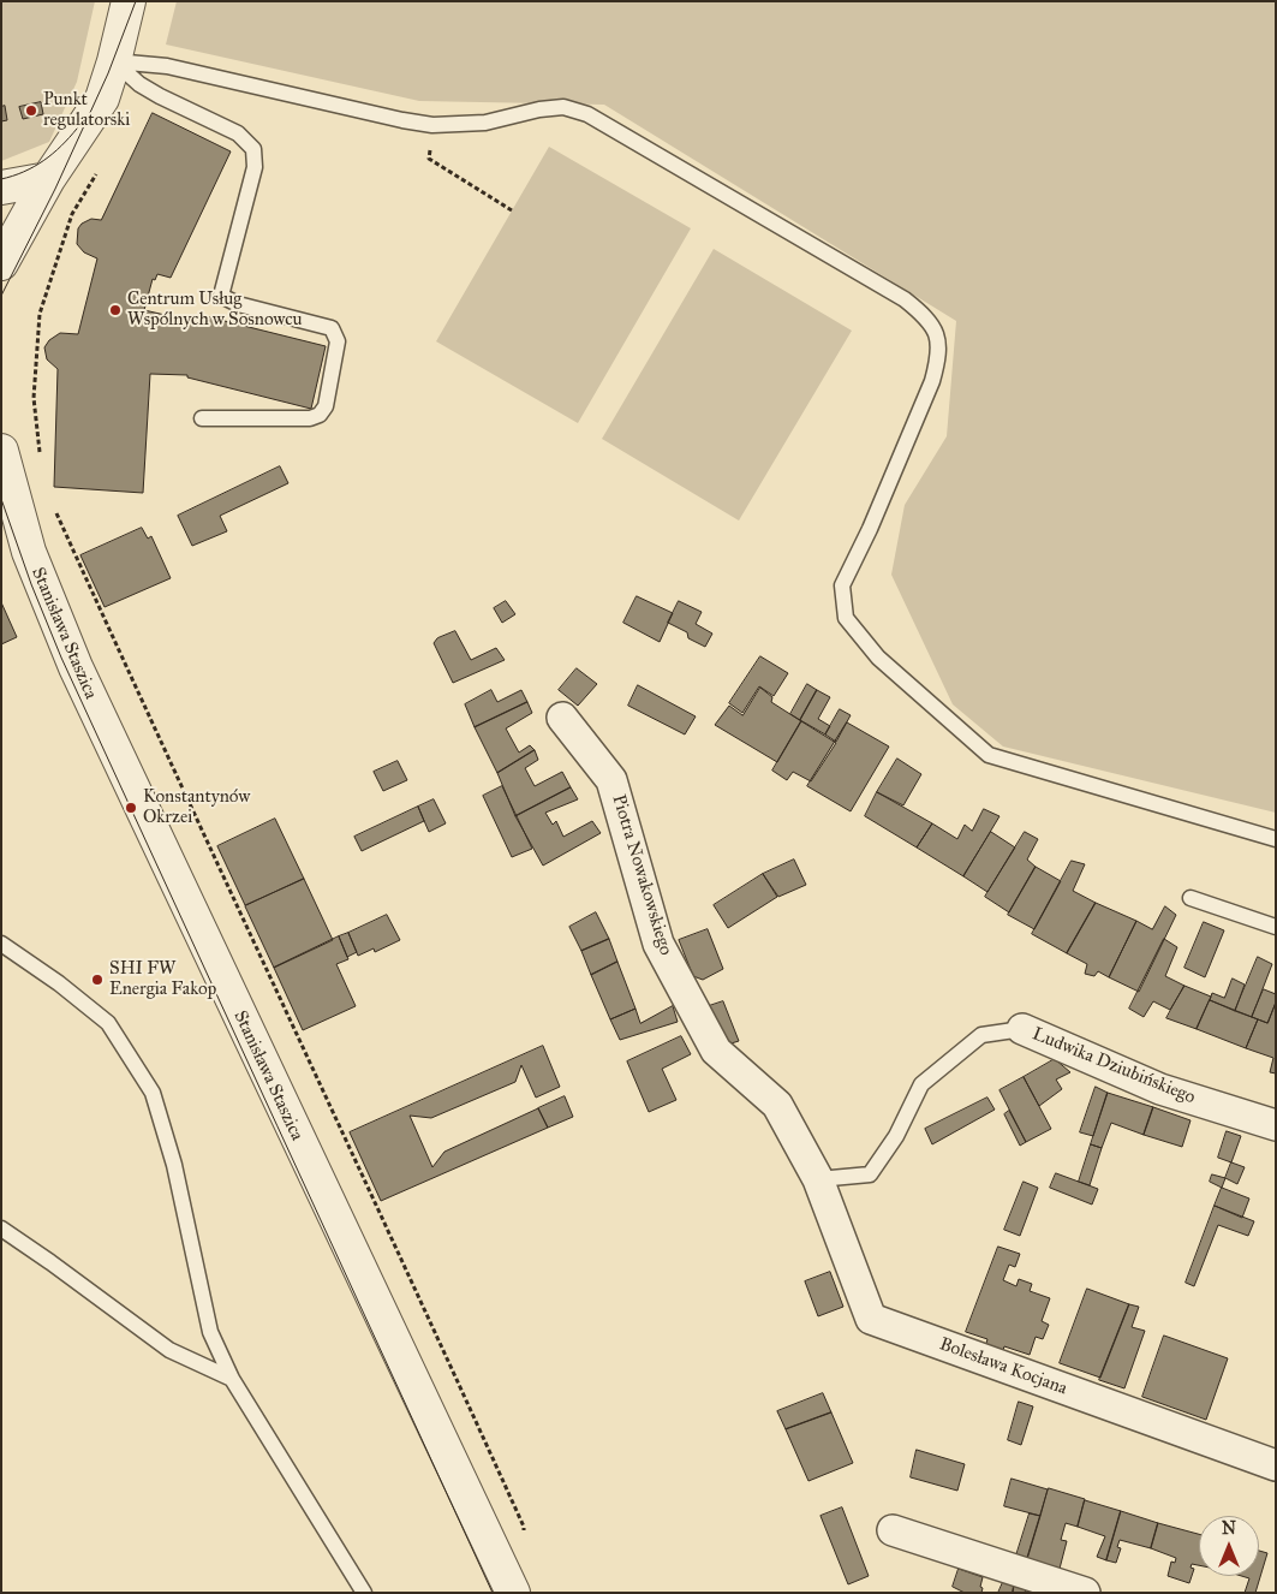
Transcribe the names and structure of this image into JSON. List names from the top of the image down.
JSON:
{
  "streets": {
    "street": [
      "Stanisława Staszica",
      "Piotra Nowakowskiego",
      "Ludwika Dziubińskiego",
      "Bolesława Kocjana"
    ]
  },
  "crossings": [
    ["Piotra Nowakowskiego", "Bolesława Kocjana"]
  ],
  "places": [
    "Punkt regulatorski",
    "Centrum Usług Wspólnych w Sosnowcu",
    "Konstantynów Okrzei",
    "SHI FW Energia Fakop"
  ],
  "north": "top"
}
